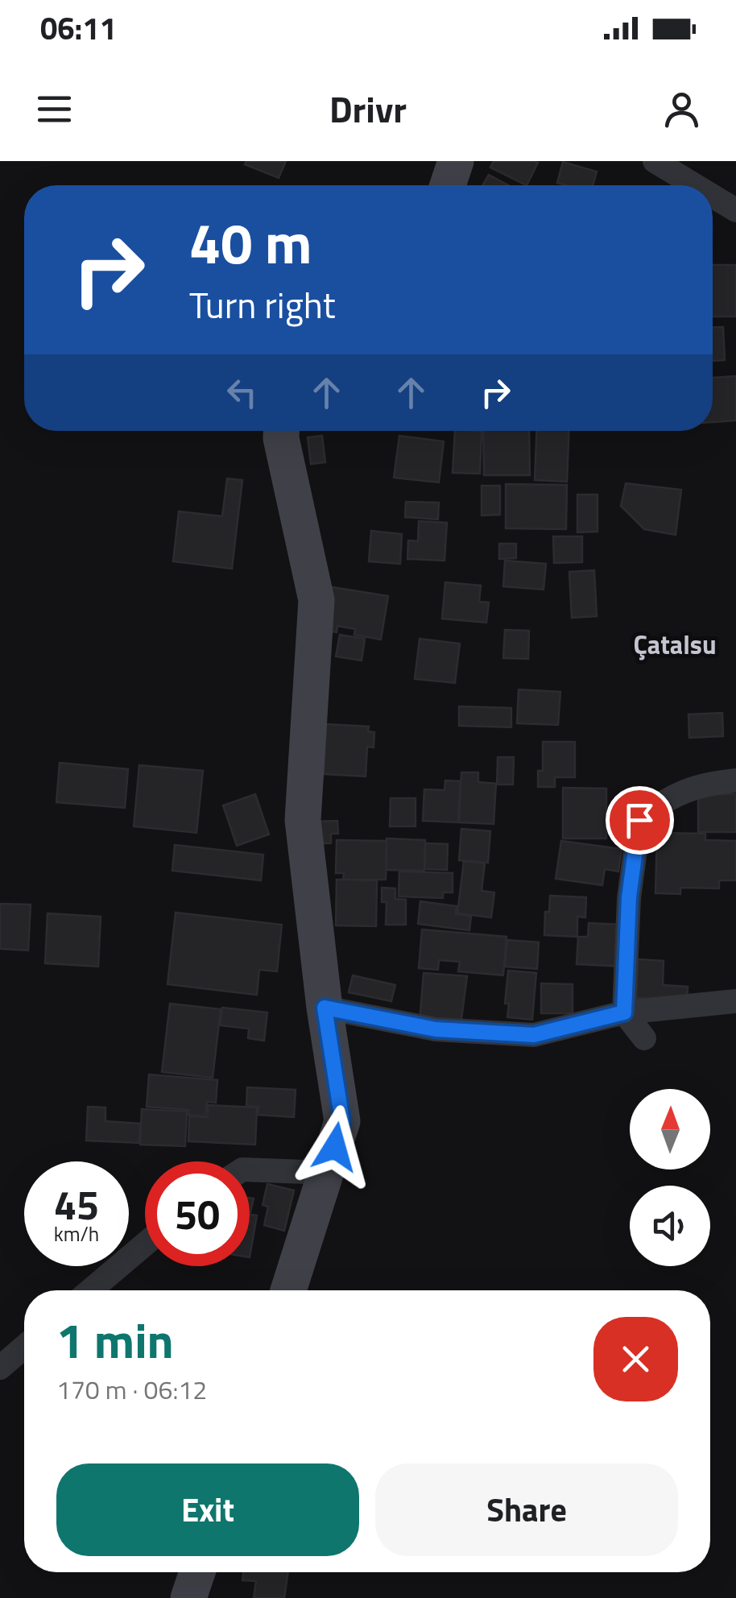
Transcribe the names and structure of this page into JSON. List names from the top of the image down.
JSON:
{
  "districts": ["Çatalsu"],
  "north": "top",
  "page": {
    "status": "06:11",
    "header": "Drivr",
    "turn": ["40 m", "Turn right"],
    "speed": "45 km/h",
    "limit": "50",
    "heading": ["1 min", "170 m · 06:12"],
    "buttons": ["Exit", "Share"]
  }
}
